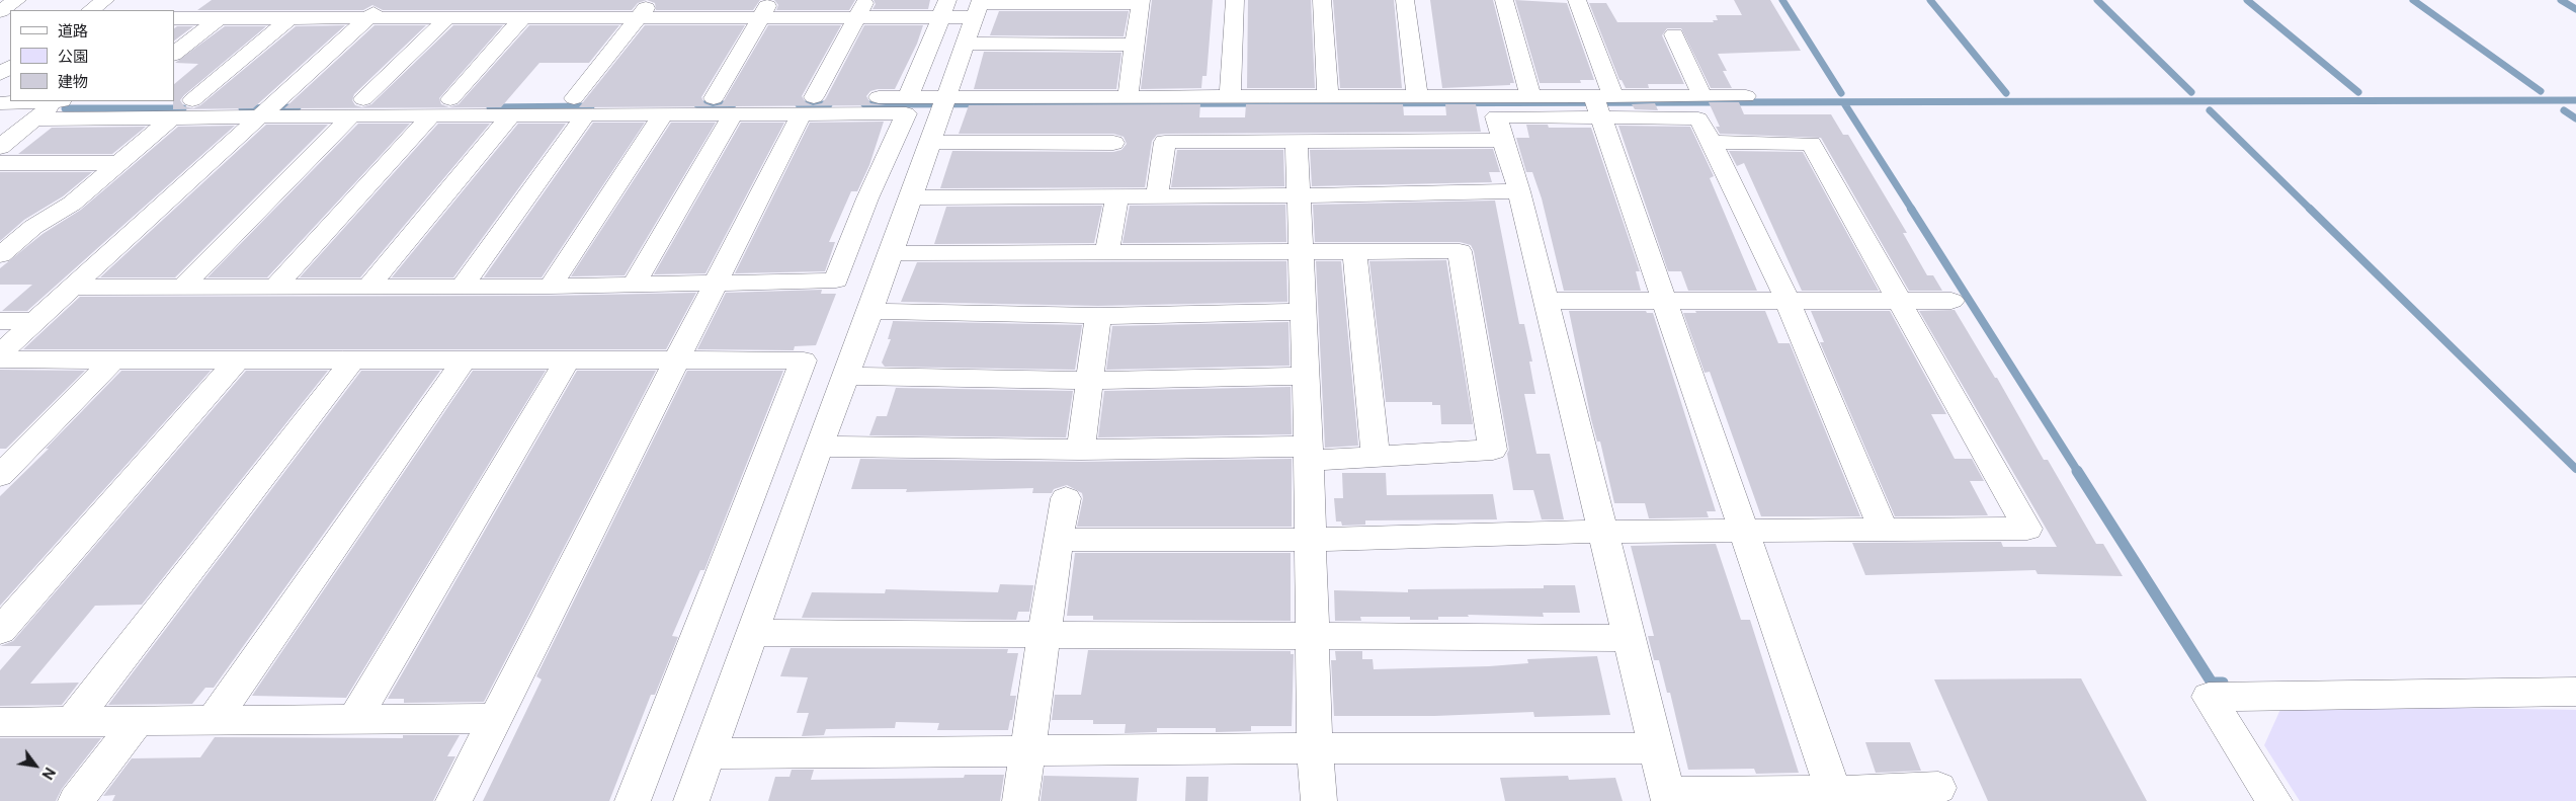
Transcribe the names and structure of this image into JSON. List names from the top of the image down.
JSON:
{
  "legend": ["道路", "公園", "建物"],
  "north": "bottom right"
}
